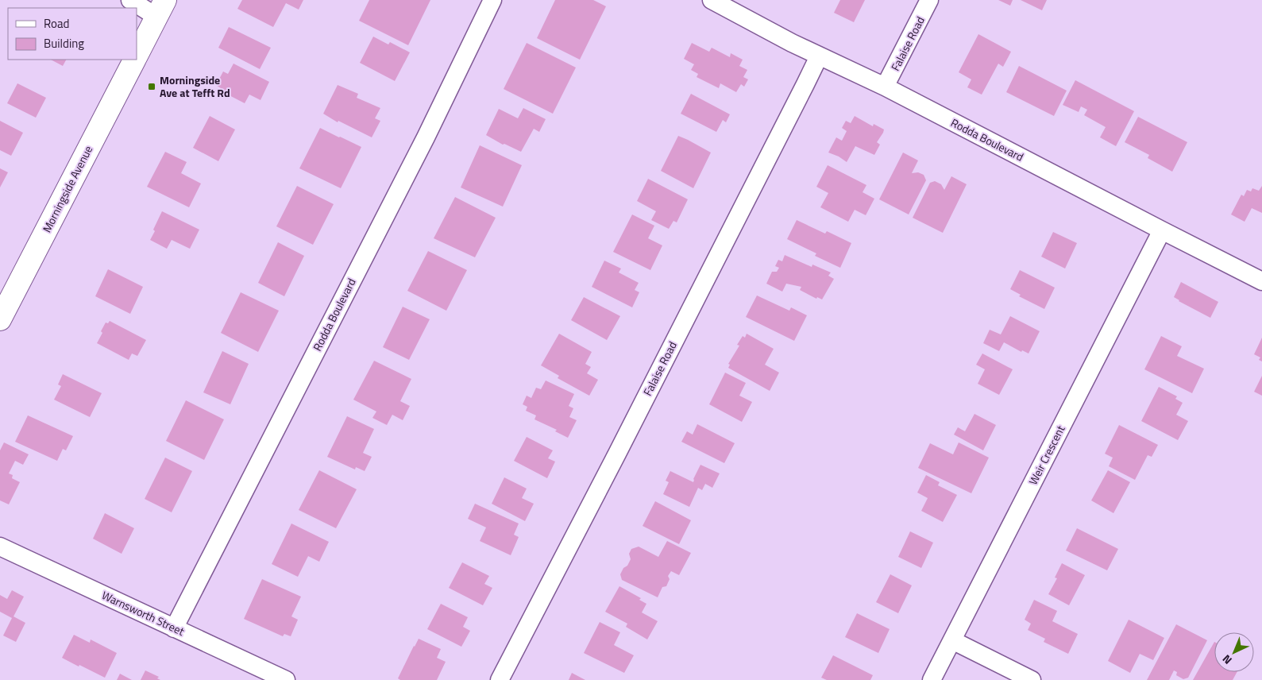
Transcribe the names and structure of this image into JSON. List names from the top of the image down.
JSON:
{
  "streets": {
    "main road": ["Morningside Avenue"],
    "street": [
      "Falaise Road",
      "Rodda Boulevard",
      "Weir Crescent",
      "Warnsworth Street"
    ]
  },
  "crossings": [
    ["Falaise Road", "Rodda Boulevard"],
    ["Rodda Boulevard", "Weir Crescent"],
    ["Rodda Boulevard", "Warnsworth Street"]
  ],
  "places": {
    "transit": ["Morningside Ave at Tefft Rd"]
  },
  "legend": ["Road", "Building"],
  "north": "bottom left"
}
